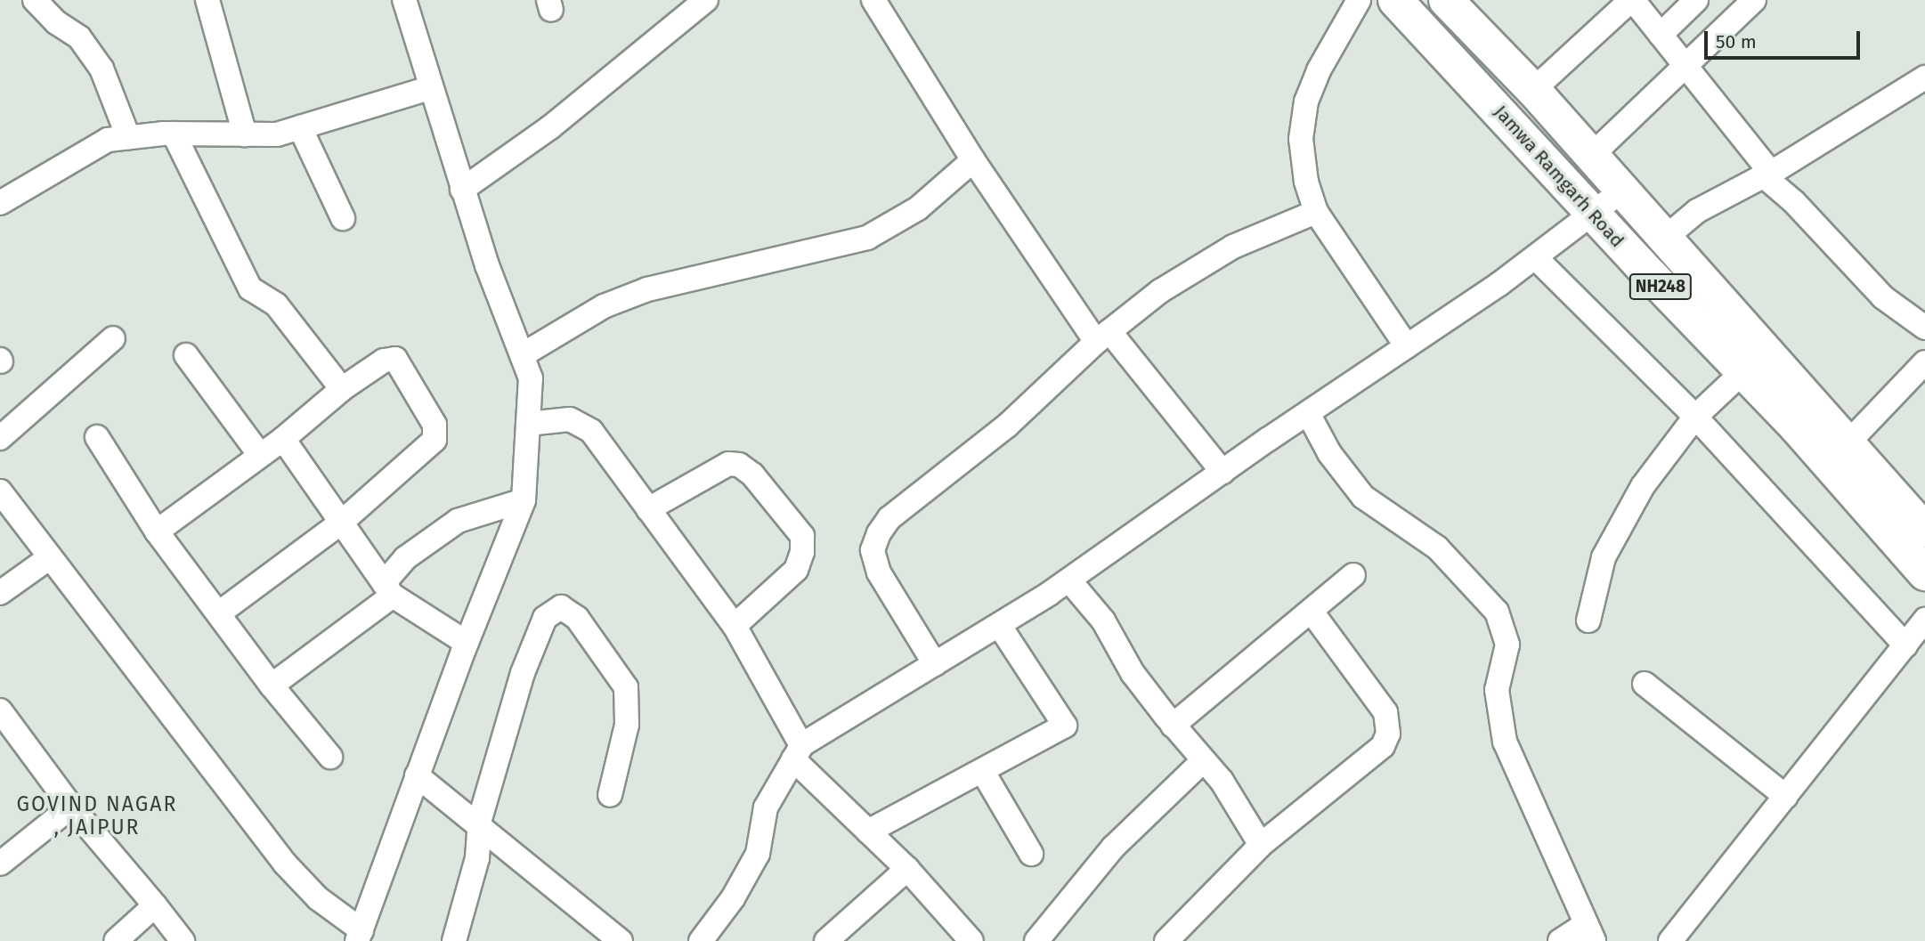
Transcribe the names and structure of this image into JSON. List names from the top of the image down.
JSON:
{
  "streets": {
    "highway": ["Jamwa Ramgarh Road", "NH248"]
  },
  "districts": ["GOVIND NAGAR , JAIPUR"],
  "scale_bar": "50 m"
}
